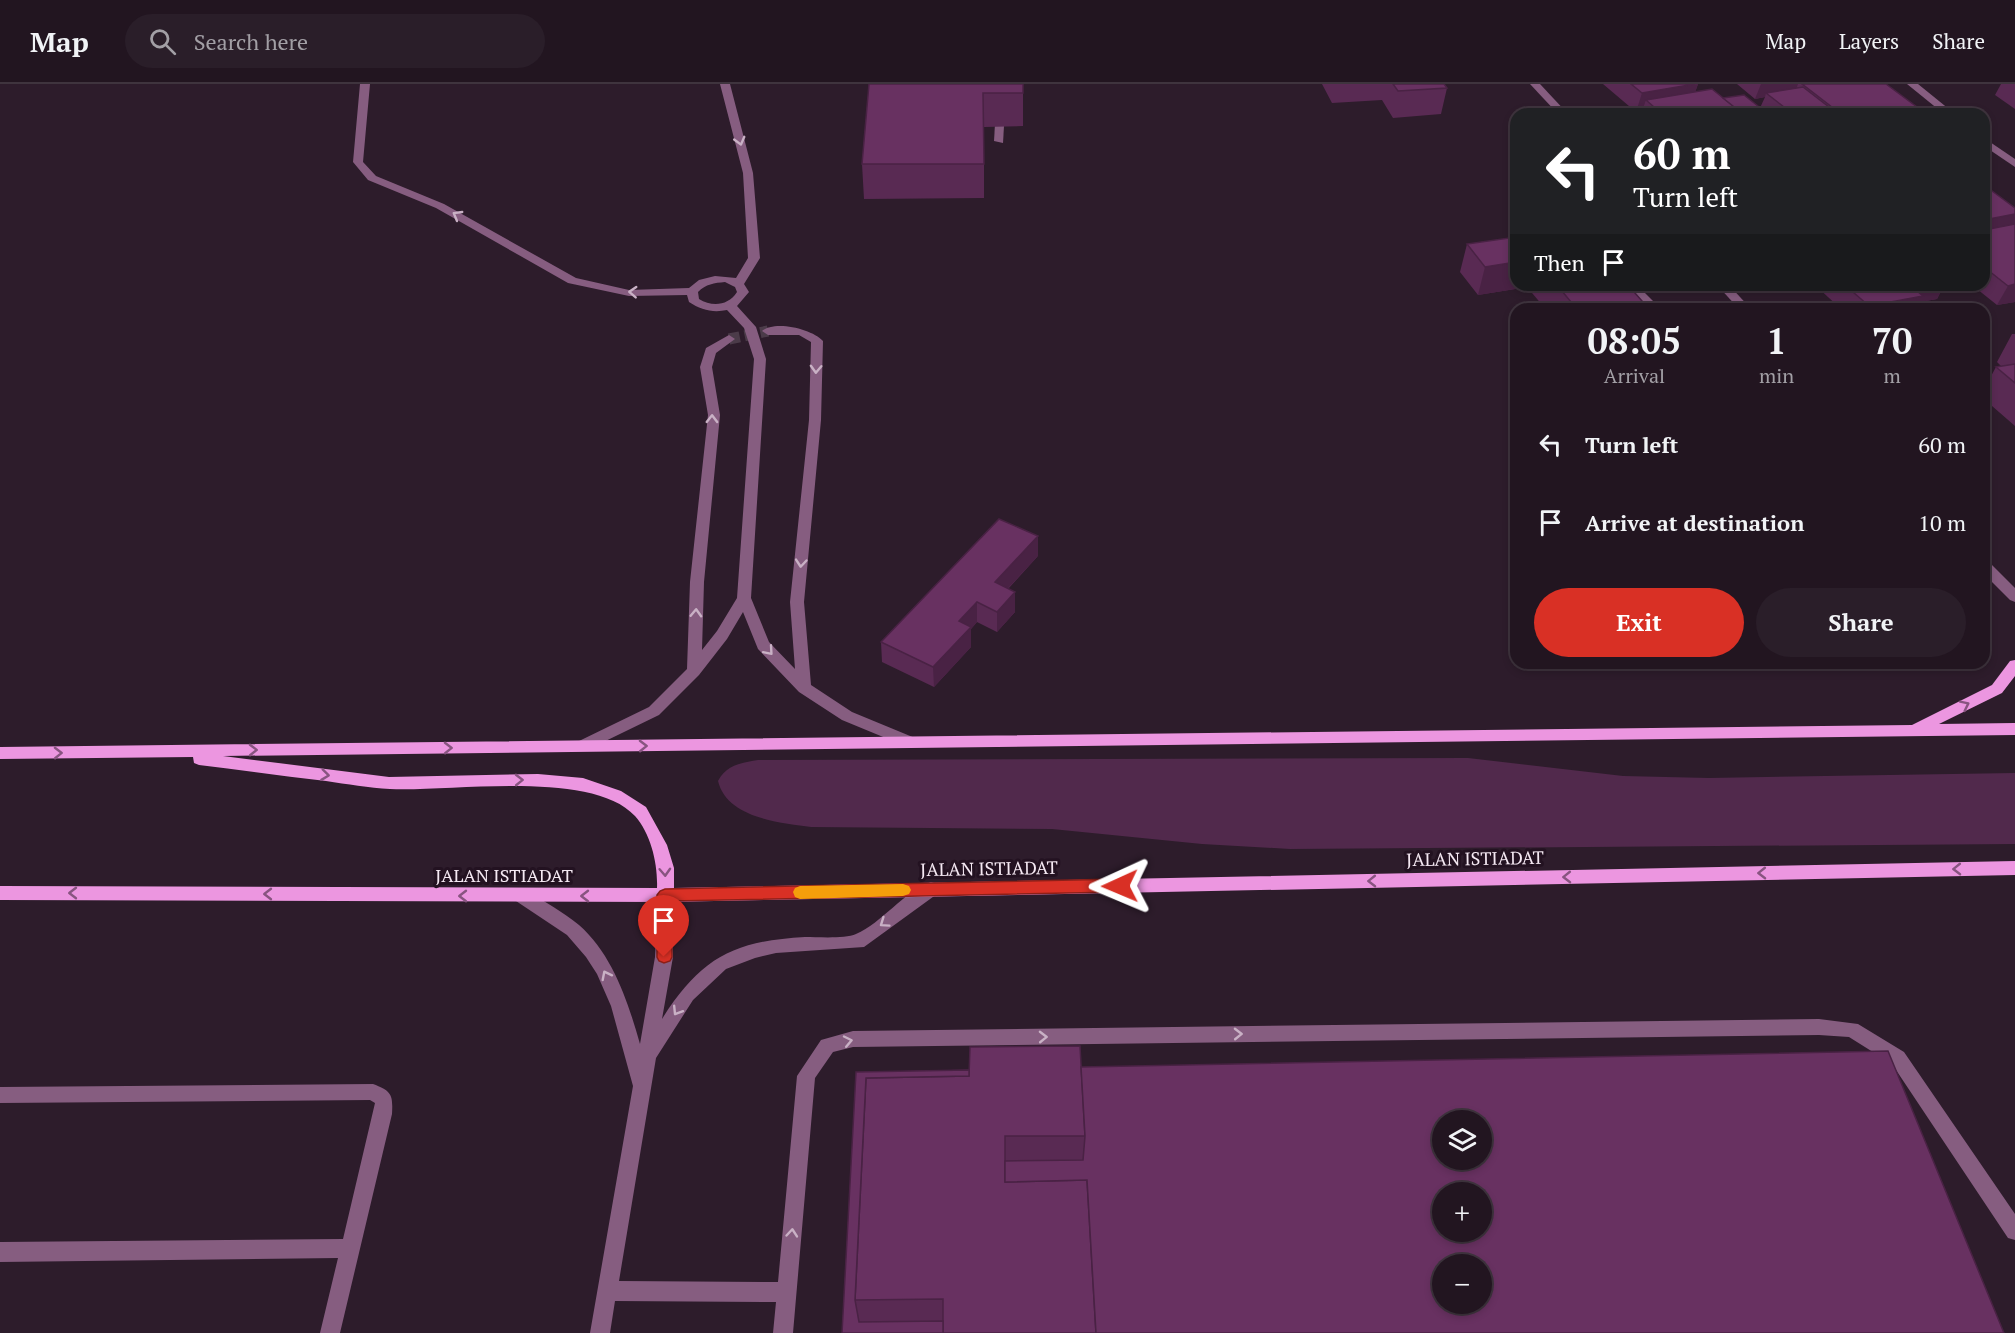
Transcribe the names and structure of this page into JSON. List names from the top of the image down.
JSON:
{
  "streets": {
    "main road": ["JALAN ISTIADAT"]
  },
  "one_way": ["JALAN ISTIADAT"],
  "page": {
    "header": "Map",
    "search": "Search here",
    "nav": ["Map", "Layers", "Share"],
    "turn": ["60 m", "Turn left"],
    "then": "Then",
    "eta": [
      "08:05",
      "Arrival",
      "1",
      "min",
      "70",
      "m"
    ],
    "list": [
      {
        "name": "Turn left",
        "value": "60 m"
      },
      {
        "name": "Arrive at destination",
        "value": "10 m"
      }
    ],
    "buttons": ["Exit", "Share"],
    "map_buttons": ["+", "−"]
  }
}
